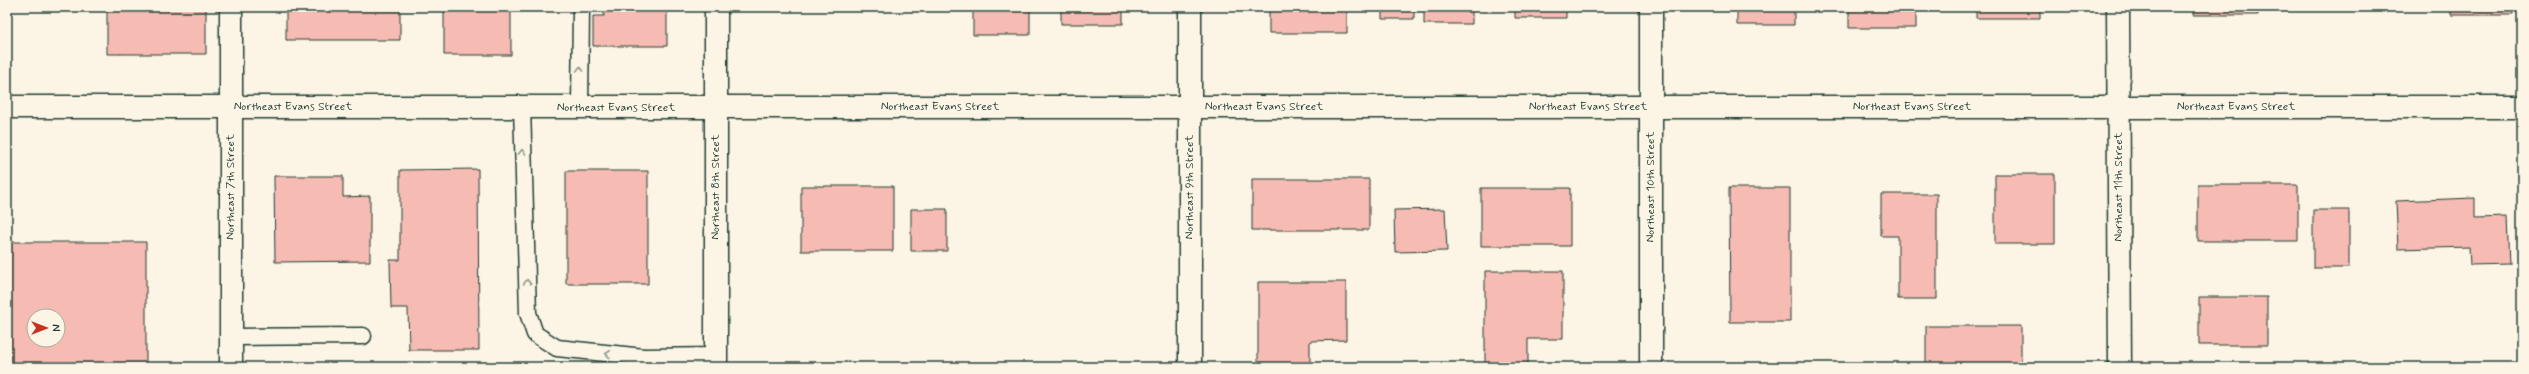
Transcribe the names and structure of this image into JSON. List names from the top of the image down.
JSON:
{
  "streets": {
    "street": [
      "Northeast Evans Street",
      "Northeast 7th Street",
      "Northeast 8th Street",
      "Northeast 9th Street",
      "Northeast 10th Street",
      "Northeast 11th Street"
    ]
  },
  "crossings": [
    ["Northeast Evans Street", "Northeast 7th Street"],
    ["Northeast Evans Street", "Northeast 8th Street"],
    ["Northeast Evans Street", "Northeast 9th Street"],
    ["Northeast Evans Street", "Northeast 10th Street"],
    ["Northeast Evans Street", "Northeast 11th Street"]
  ],
  "north": "right"
}
